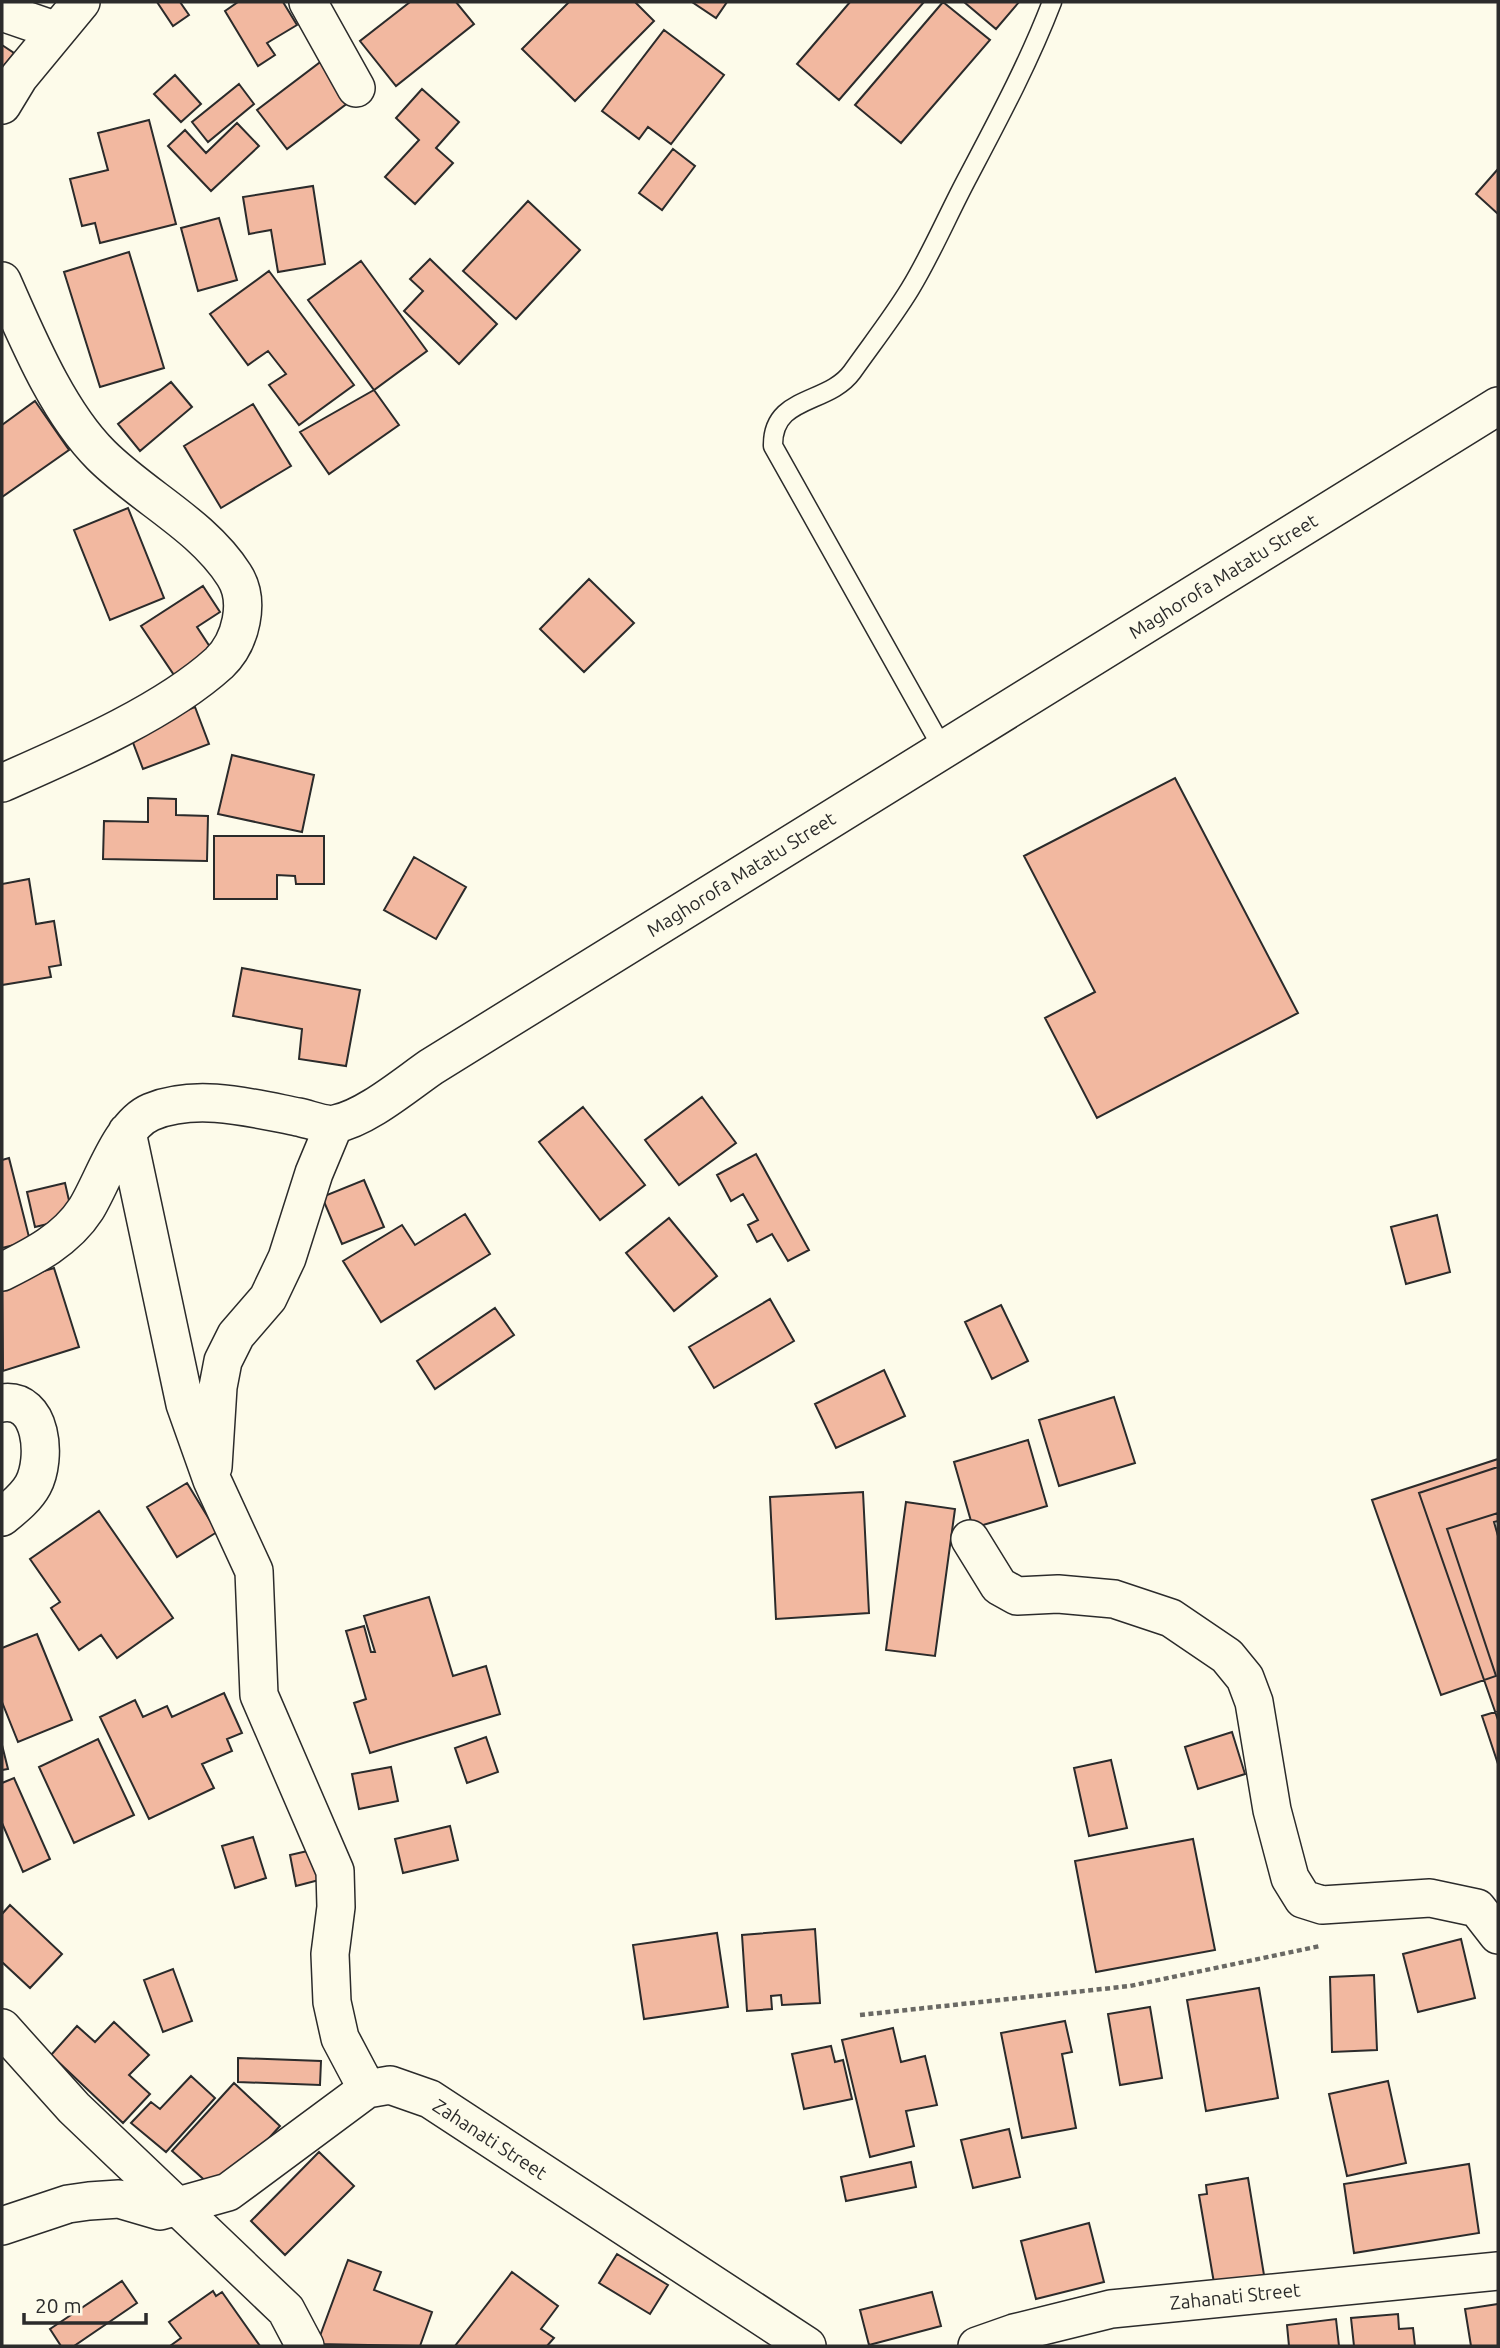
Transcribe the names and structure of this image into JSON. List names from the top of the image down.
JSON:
{
  "streets": {
    "street": ["Maghorofa Matatu Street", "Zahanati Street"]
  },
  "scale_bar": "20 m"
}
